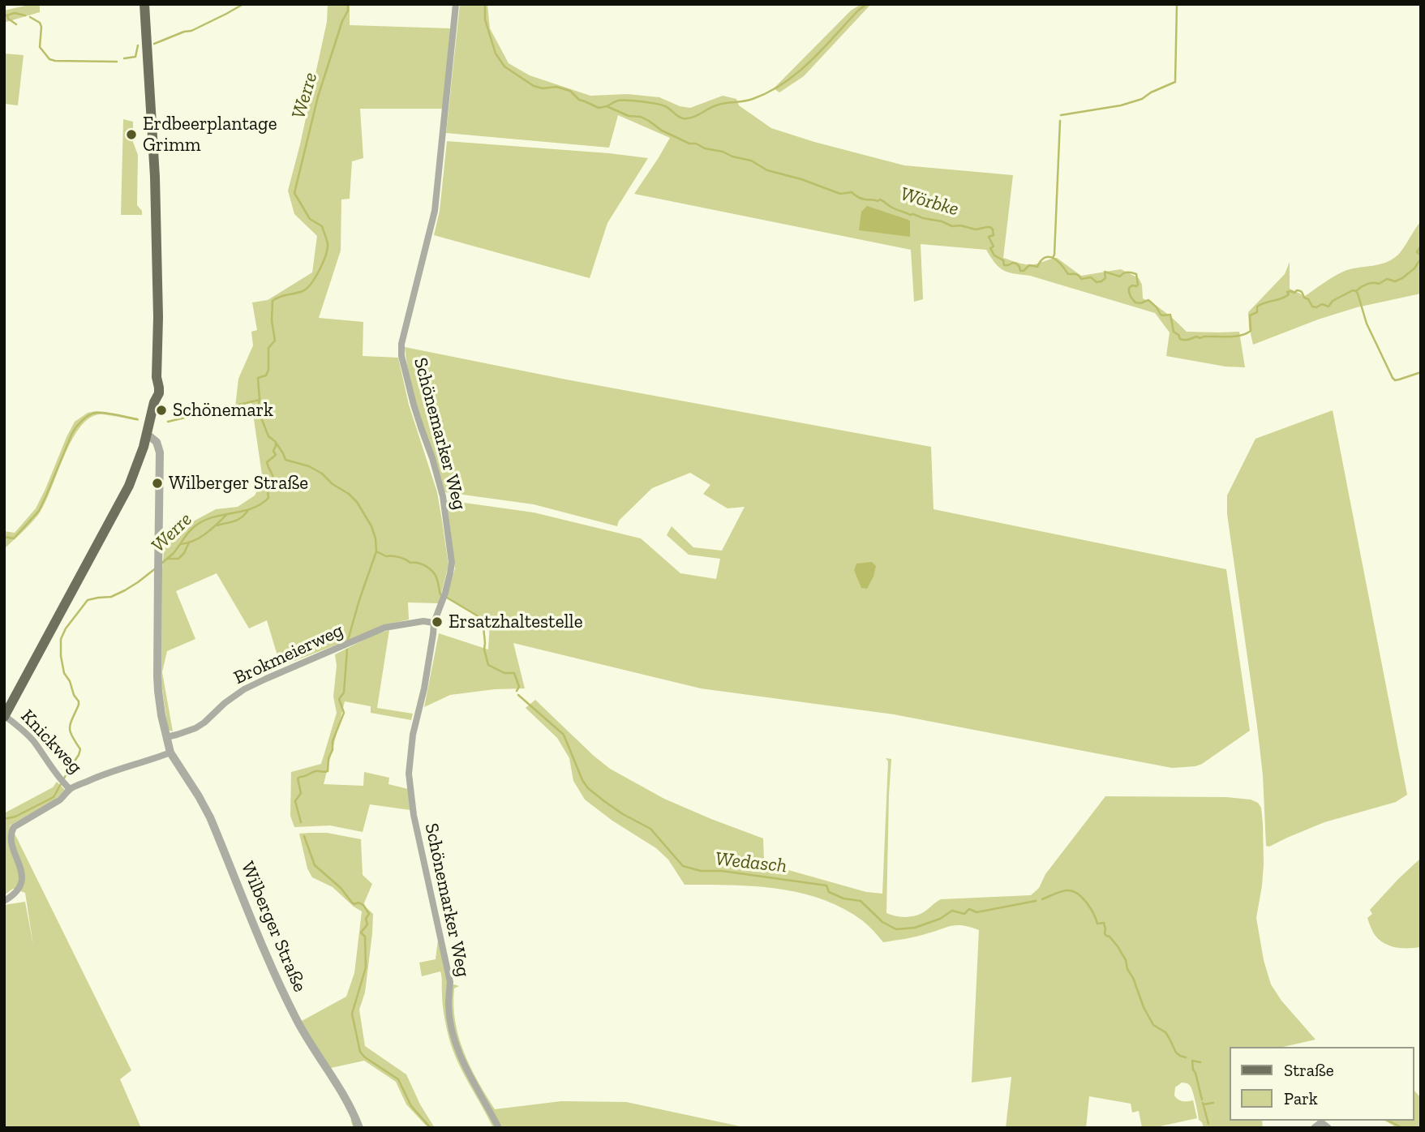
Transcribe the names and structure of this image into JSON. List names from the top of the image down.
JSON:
{
  "streets": {
    "street": [
      "Schönemarker Weg",
      "Brokmeierweg",
      "Knickweg",
      "Wilberger Straße"
    ]
  },
  "crossings": [
    ["Schönemarker Weg", "Brokmeierweg"],
    ["Brokmeierweg", "Wilberger Straße"],
    ["Knickweg", "Wilberger Straße"]
  ],
  "water": ["Werre", "Wörbke", "Wedasch"],
  "places": [
    "Erdbeerplantage Grimm",
    "Schönemark",
    "Wilberger Straße",
    "Ersatzhaltestelle"
  ],
  "legend": ["Straße", "Park"]
}
